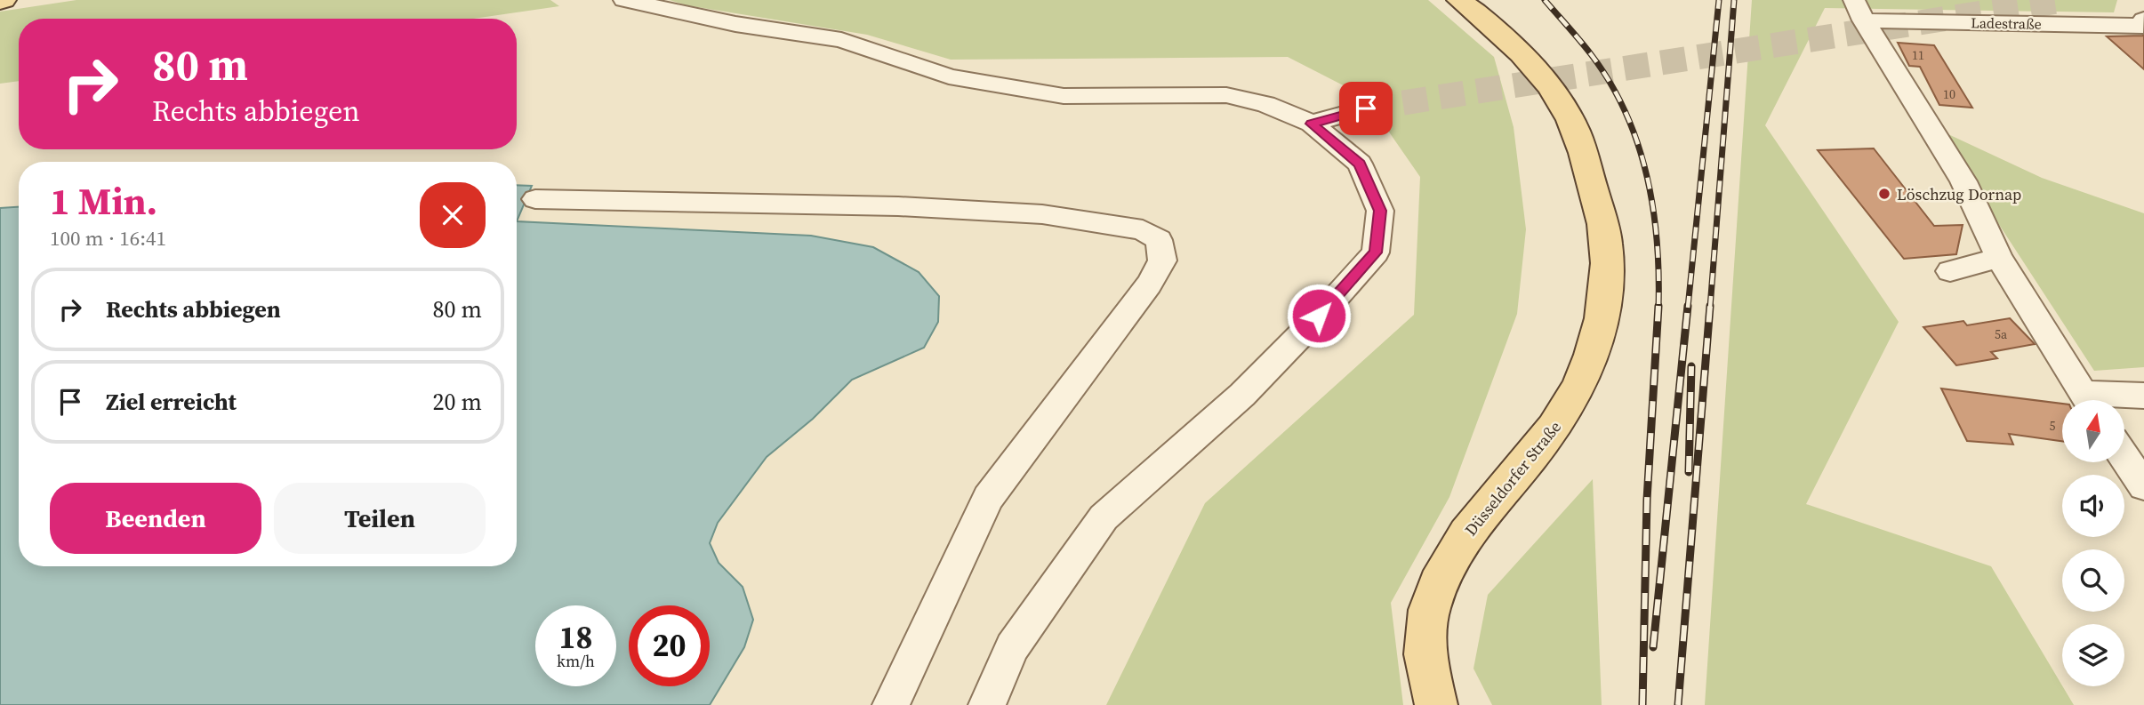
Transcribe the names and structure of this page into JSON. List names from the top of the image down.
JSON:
{
  "streets": {
    "main road": ["Düsseldorfer Straße"],
    "street": ["Ladestraße"]
  },
  "places": ["Löschzug Dornap"],
  "house_numbers": [
    "11",
    "10",
    "5a",
    "5"
  ],
  "north": "top",
  "page": {
    "turn": ["80 m", "Rechts abbiegen"],
    "heading": ["1 Min.", "100 m · 16:41"],
    "list": [
      {
        "name": "Rechts abbiegen",
        "value": "80 m"
      },
      {
        "name": "Ziel erreicht",
        "value": "20 m"
      }
    ],
    "buttons": ["Beenden", "Teilen"],
    "speed": "18 km/h",
    "limit": "20"
  }
}
